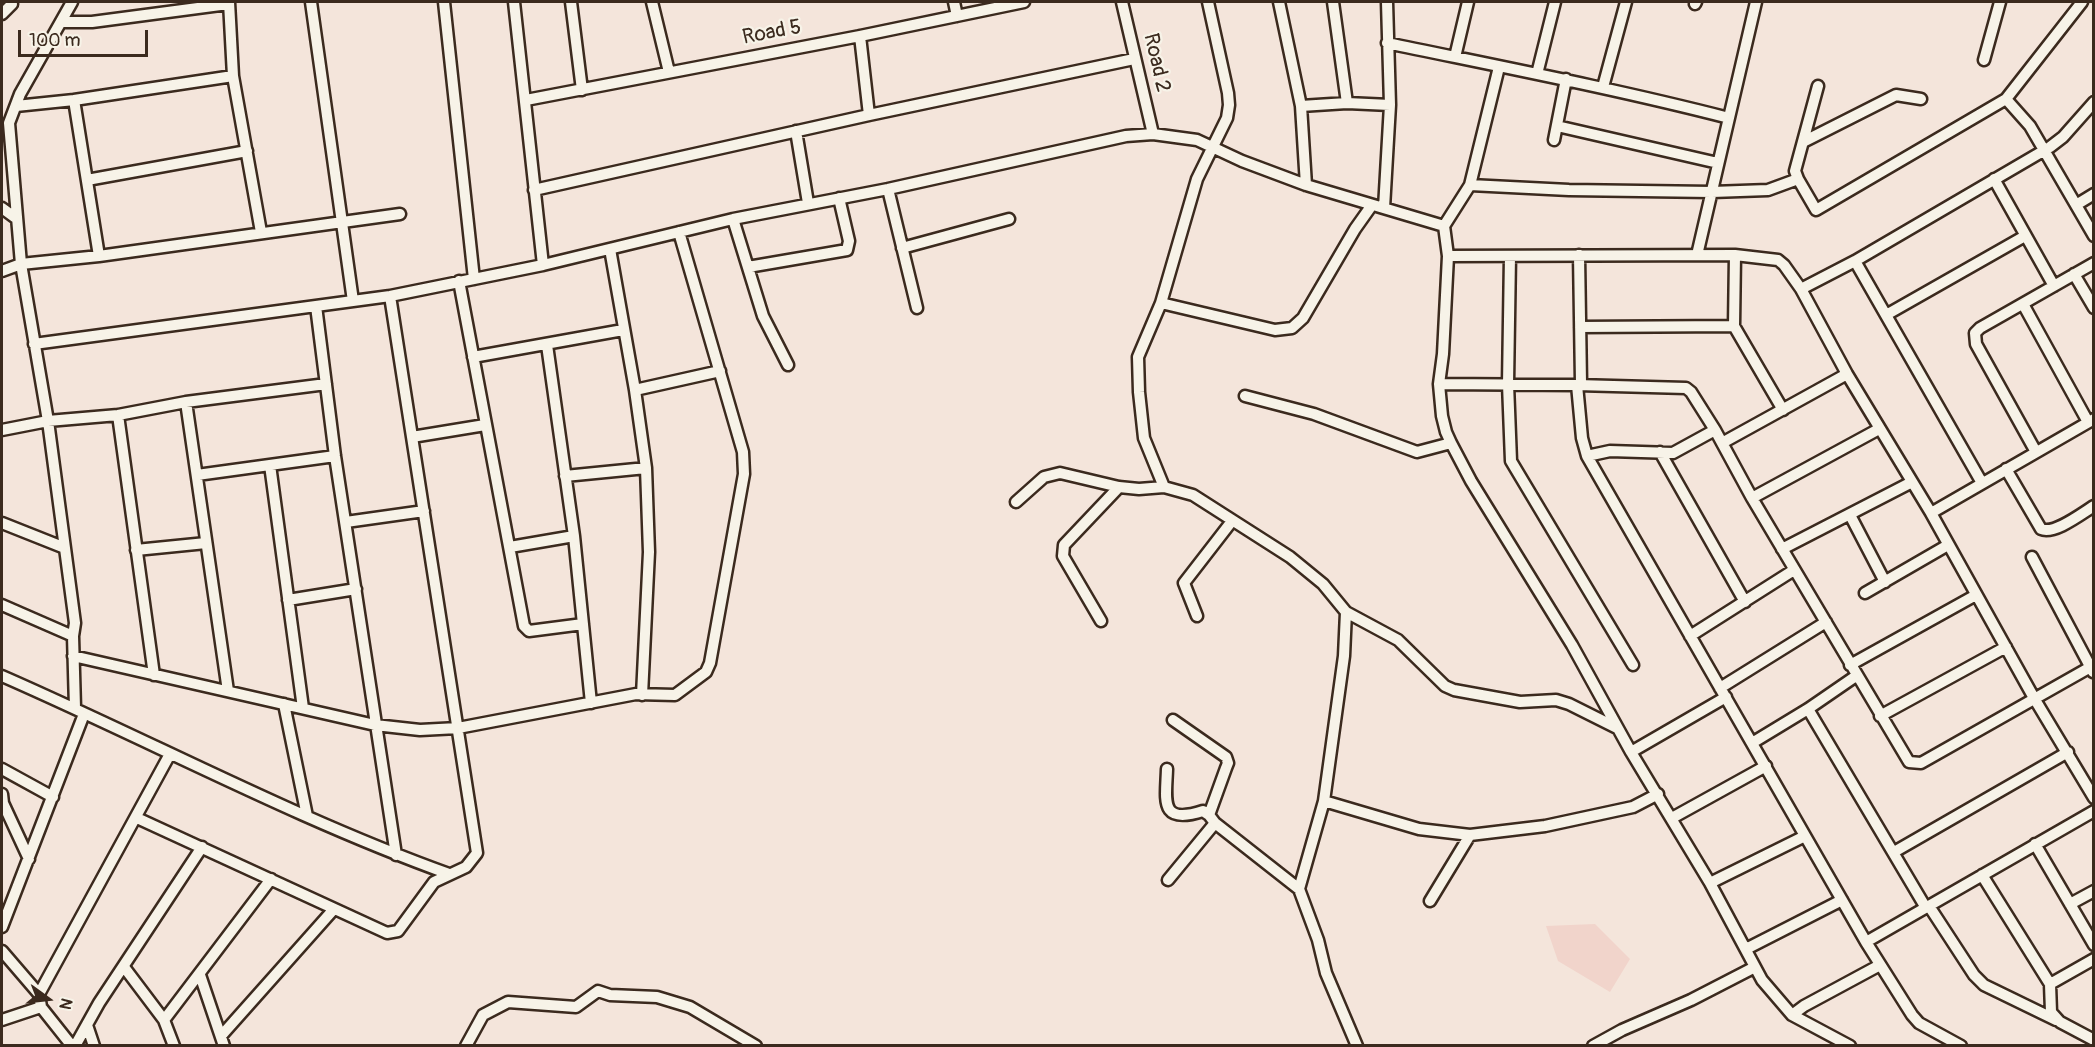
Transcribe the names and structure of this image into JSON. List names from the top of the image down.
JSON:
{
  "streets": {
    "street": ["Road 5", "Road 2"]
  },
  "scale_bar": "100 m",
  "north": "right"
}
